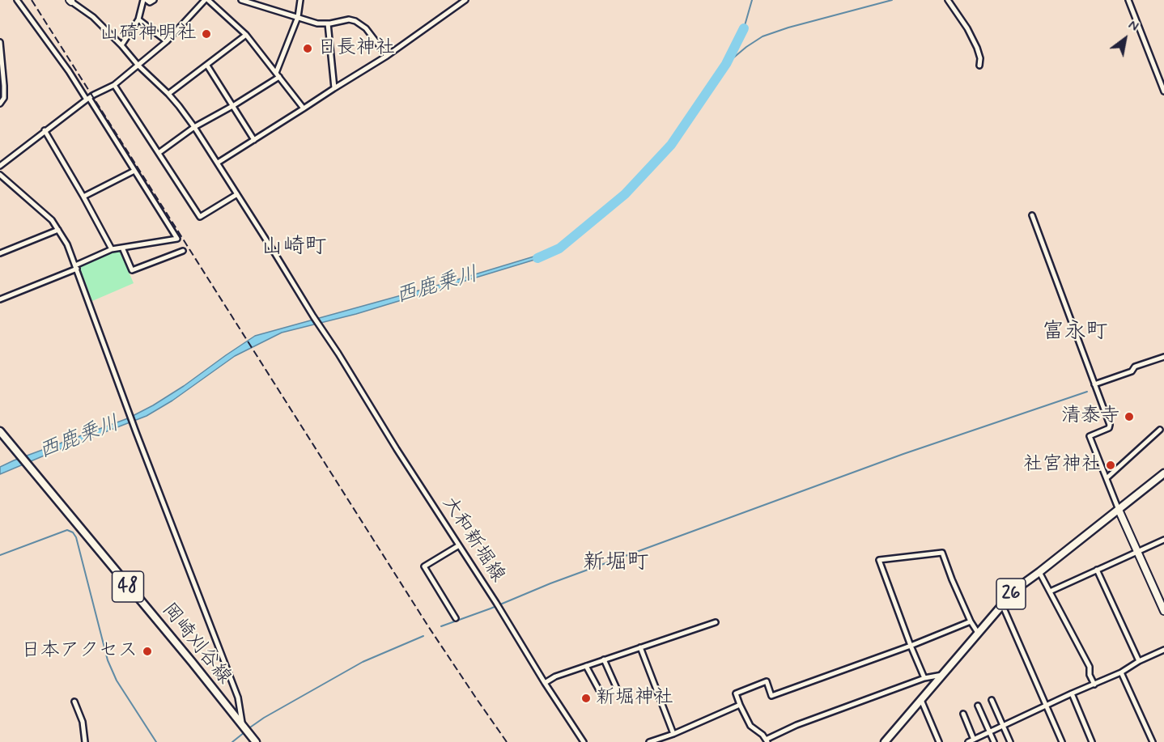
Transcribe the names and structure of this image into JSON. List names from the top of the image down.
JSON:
{
  "streets": {
    "main road": ["48", "26", "岡崎刈谷線"],
    "street": ["大和新堀線"]
  },
  "districts": ["山崎町", "富永町", "新堀町"],
  "water": ["西鹿乗川"],
  "places": [
    "山碕神明社",
    "日長神社",
    "清泰寺",
    "社宮神社",
    "日本アクセス",
    "新堀神社"
  ],
  "north": "top right"
}
